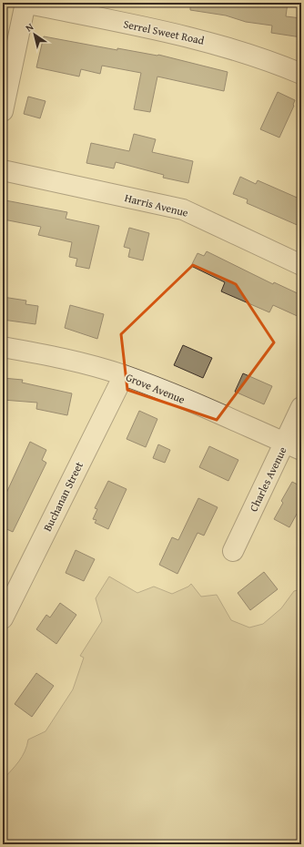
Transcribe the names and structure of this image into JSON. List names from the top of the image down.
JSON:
{
  "streets": {
    "street": [
      "Serrel Sweet Road",
      "Harris Avenue",
      "Grove Avenue",
      "Charles Avenue",
      "Buchanan Street"
    ]
  },
  "crossings": [
    ["Grove Avenue", "Charles Avenue"],
    ["Grove Avenue", "Buchanan Street"]
  ],
  "north": "top left"
}
